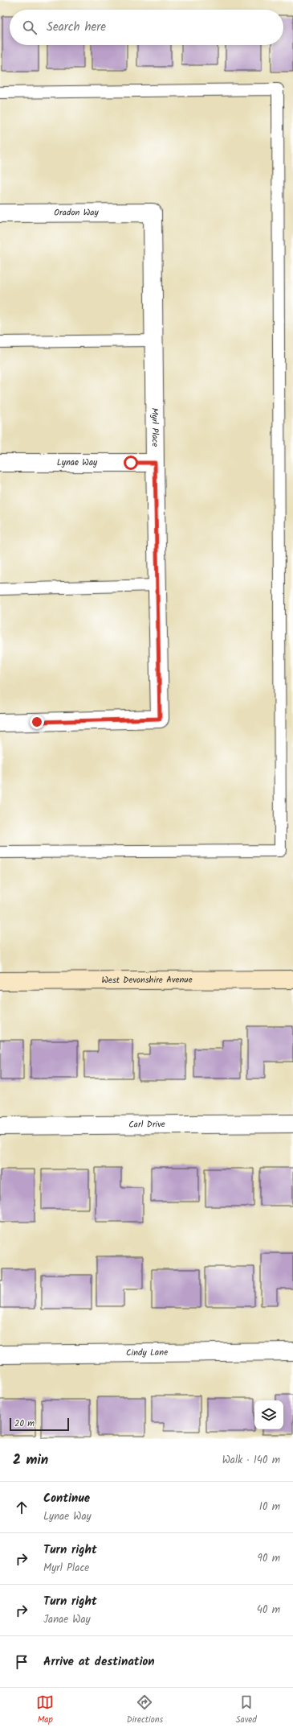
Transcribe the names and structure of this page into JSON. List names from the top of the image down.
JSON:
{
  "streets": {
    "street": [
      "Oradon Way",
      "Myrl Place",
      "Lynae Way",
      "West Devonshire Avenue",
      "Carl Drive",
      "Cindy Lane"
    ]
  },
  "crossings": [
    ["Oradon Way", "Myrl Place"],
    ["Myrl Place", "Lynae Way"]
  ],
  "scale_bar": "20 m",
  "page": {
    "search": "Search here",
    "scale": "20 m",
    "heading": ["2 min", "Walk · 140 m"],
    "list": [
      ["Continue", "Lynae Way", "10 m"],
      ["Turn right", "Myrl Place", "90 m"],
      ["Turn right", "Janae Way", "40 m"],
      "Arrive at destination"
    ],
    "nav": ["Map", "Directions", "Saved"]
  }
}
